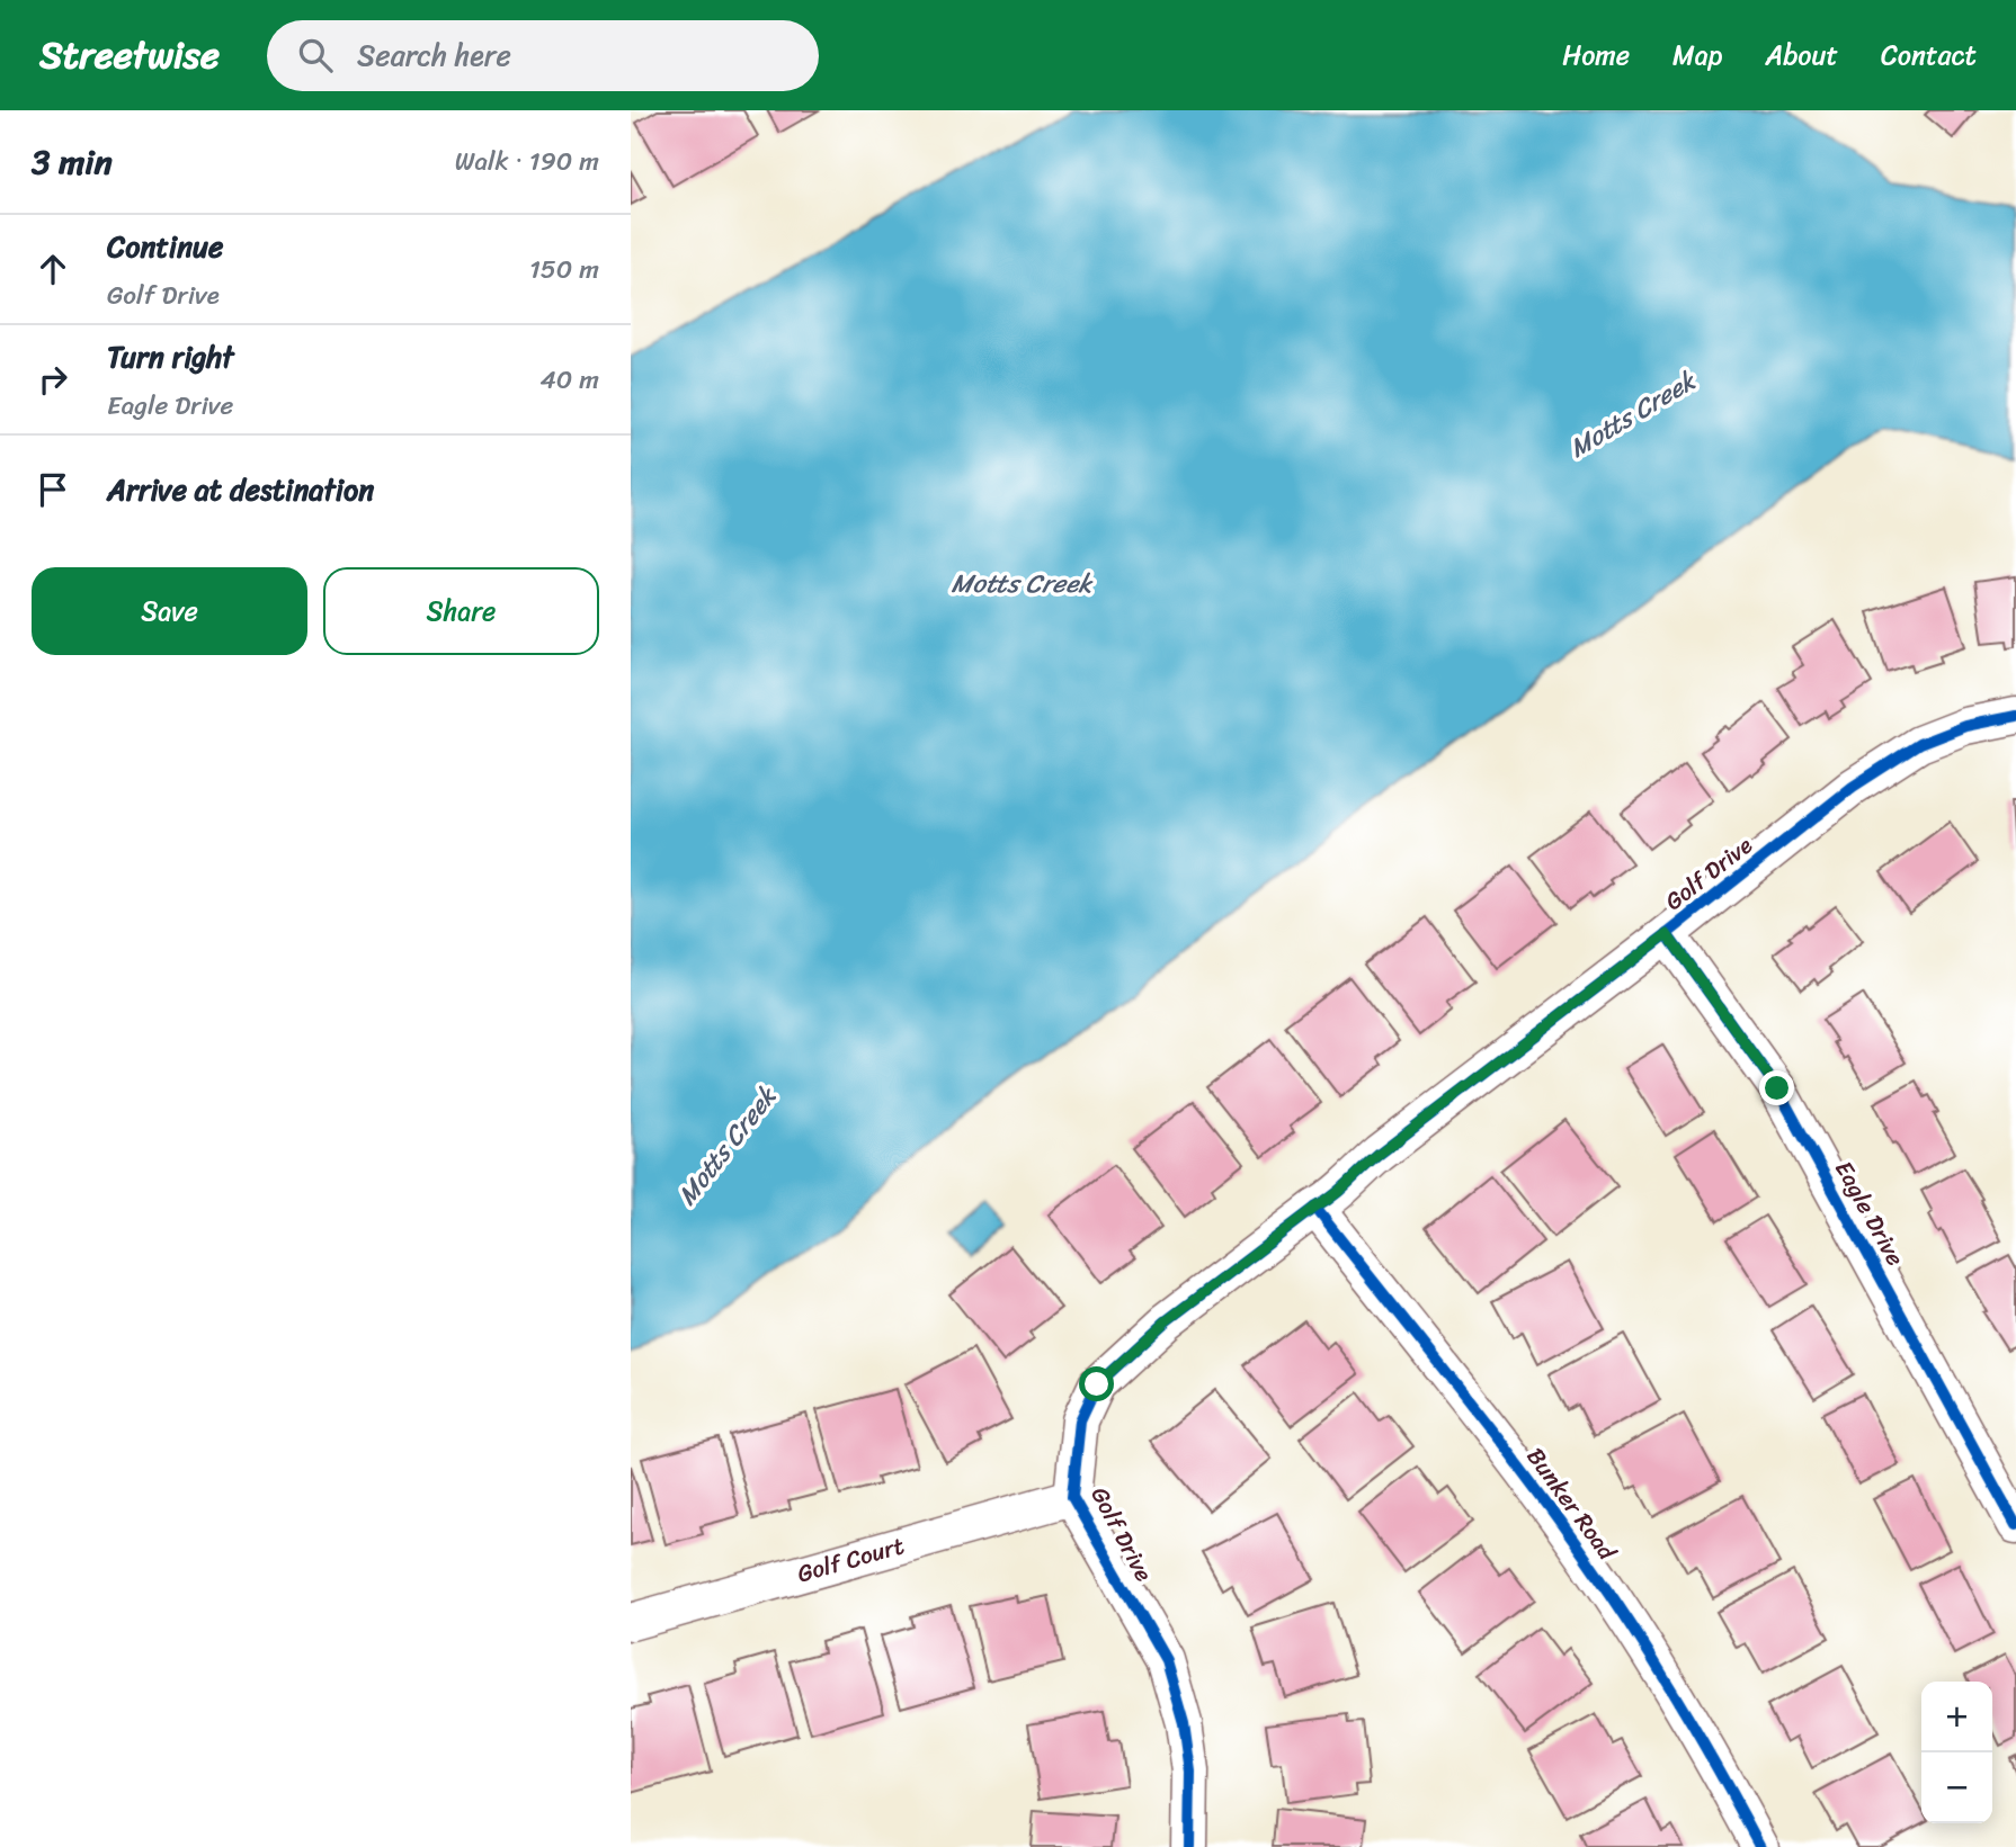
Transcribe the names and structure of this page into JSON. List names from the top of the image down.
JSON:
{
  "streets": {
    "street": [
      "Golf Drive",
      "Eagle Drive",
      "Bunker Road",
      "Golf Court"
    ]
  },
  "crossings": [
    ["Golf Drive", "Eagle Drive"],
    ["Golf Drive", "Bunker Road"],
    ["Golf Drive", "Golf Court"]
  ],
  "water": ["Motts Creek"],
  "page": {
    "header": "Streetwise",
    "search": "Search here",
    "nav": [
      "Home",
      "Map",
      "About",
      "Contact"
    ],
    "heading": ["3 min", "Walk · 190 m"],
    "list": [
      ["Continue", "Golf Drive", "150 m"],
      ["Turn right", "Eagle Drive", "40 m"],
      "Arrive at destination"
    ],
    "buttons": ["Save", "Share"],
    "map_buttons": ["+", "−"]
  }
}
